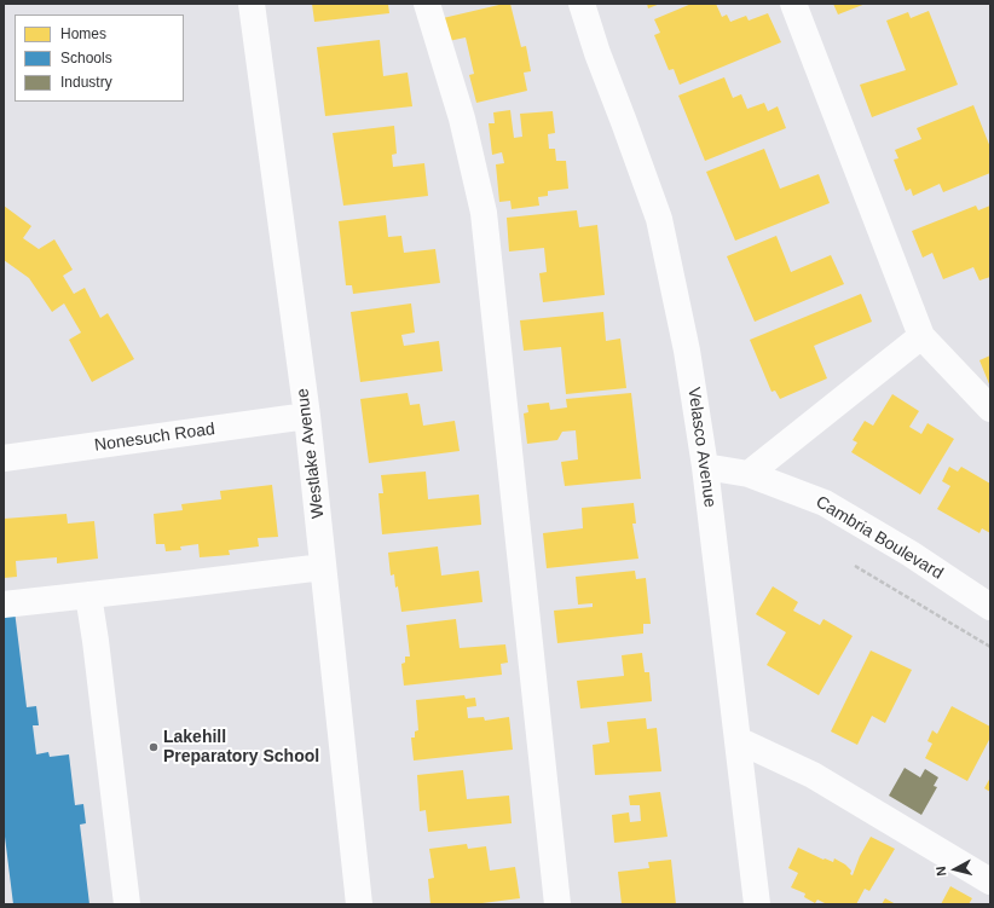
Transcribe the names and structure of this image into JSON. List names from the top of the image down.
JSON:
{
  "streets": {
    "street": [
      "Nonesuch Road",
      "Velasco Avenue",
      "Westlake Avenue",
      "Cambria Boulevard"
    ]
  },
  "crossings": [
    ["Nonesuch Road", "Westlake Avenue"],
    ["Velasco Avenue", "Cambria Boulevard"]
  ],
  "places": ["Lakehill Preparatory School"],
  "legend": ["Homes", "Schools", "Industry"],
  "north": "left"
}
